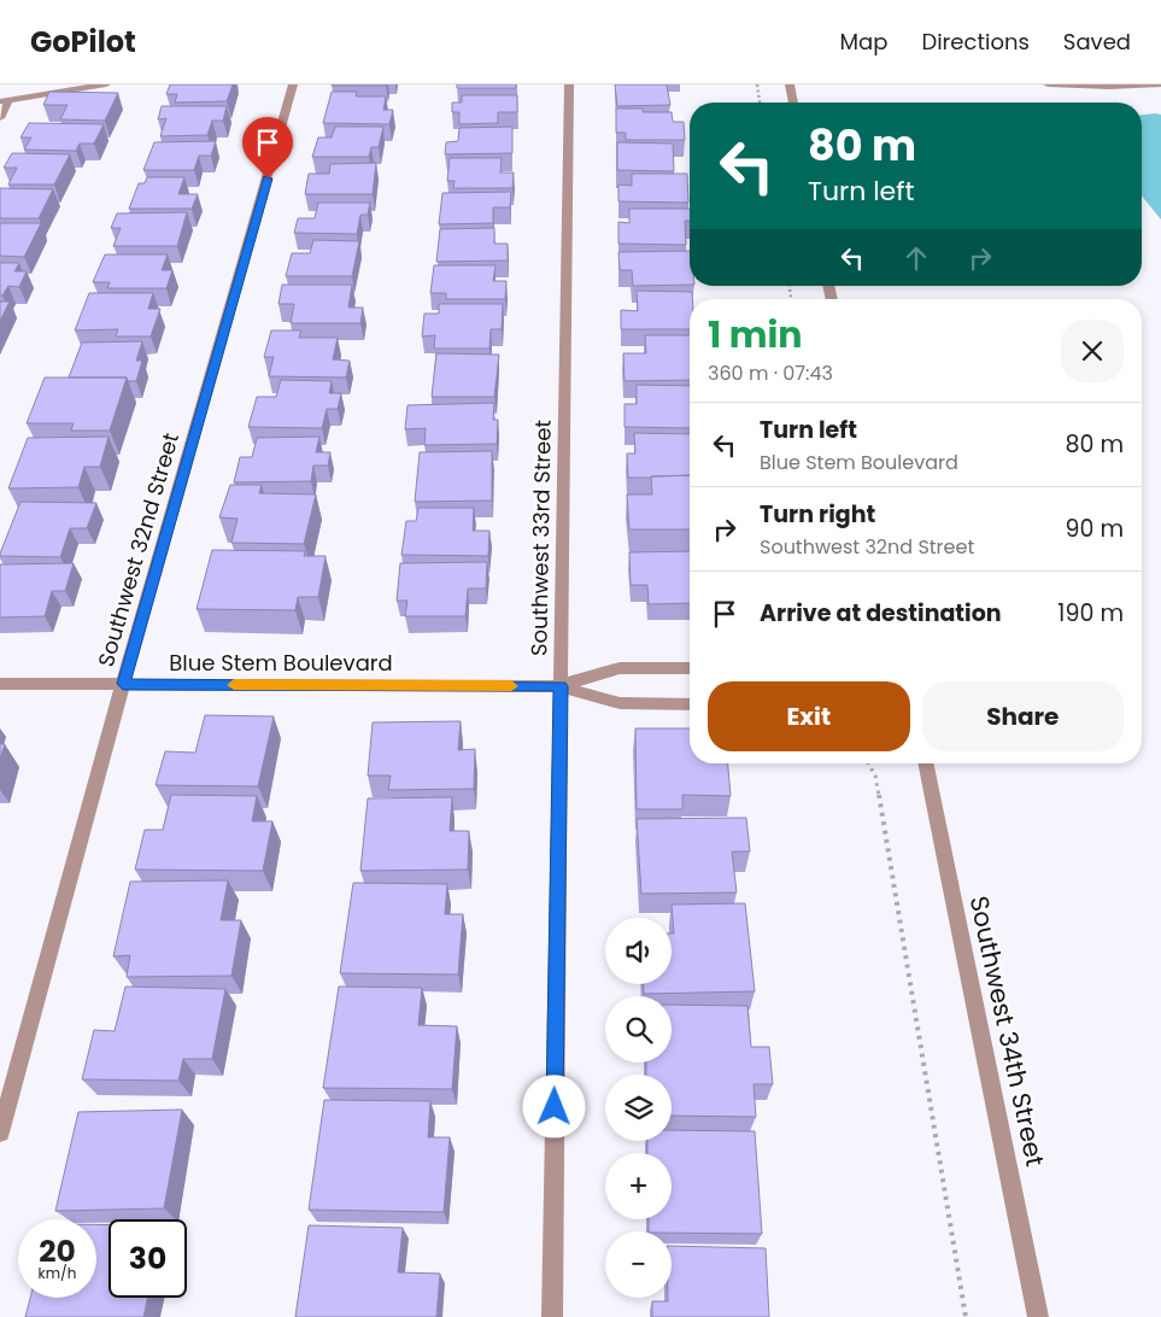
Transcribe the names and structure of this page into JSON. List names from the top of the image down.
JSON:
{
  "streets": {
    "street": [
      "Southwest 33rd Street",
      "Southwest 32nd Street",
      "Blue Stem Boulevard",
      "Southwest 34th Street"
    ]
  },
  "crossings": [
    ["Southwest 33rd Street", "Blue Stem Boulevard"],
    ["Southwest 32nd Street", "Blue Stem Boulevard"]
  ],
  "page": {
    "header": "GoPilot",
    "nav": ["Map", "Directions", "Saved"],
    "turn": ["80 m", "Turn left"],
    "heading": ["1 min", "360 m · 07:43"],
    "list": [
      {
        "name": "Turn left",
        "note": "Blue Stem Boulevard",
        "value": "80 m"
      },
      {
        "name": "Turn right",
        "note": "Southwest 32nd Street",
        "value": "90 m"
      },
      {
        "name": "Arrive at destination",
        "value": "190 m"
      }
    ],
    "buttons": ["Exit", "Share"],
    "map_buttons": ["+", "−"],
    "speed": "20 km/h",
    "limit": "30"
  }
}
